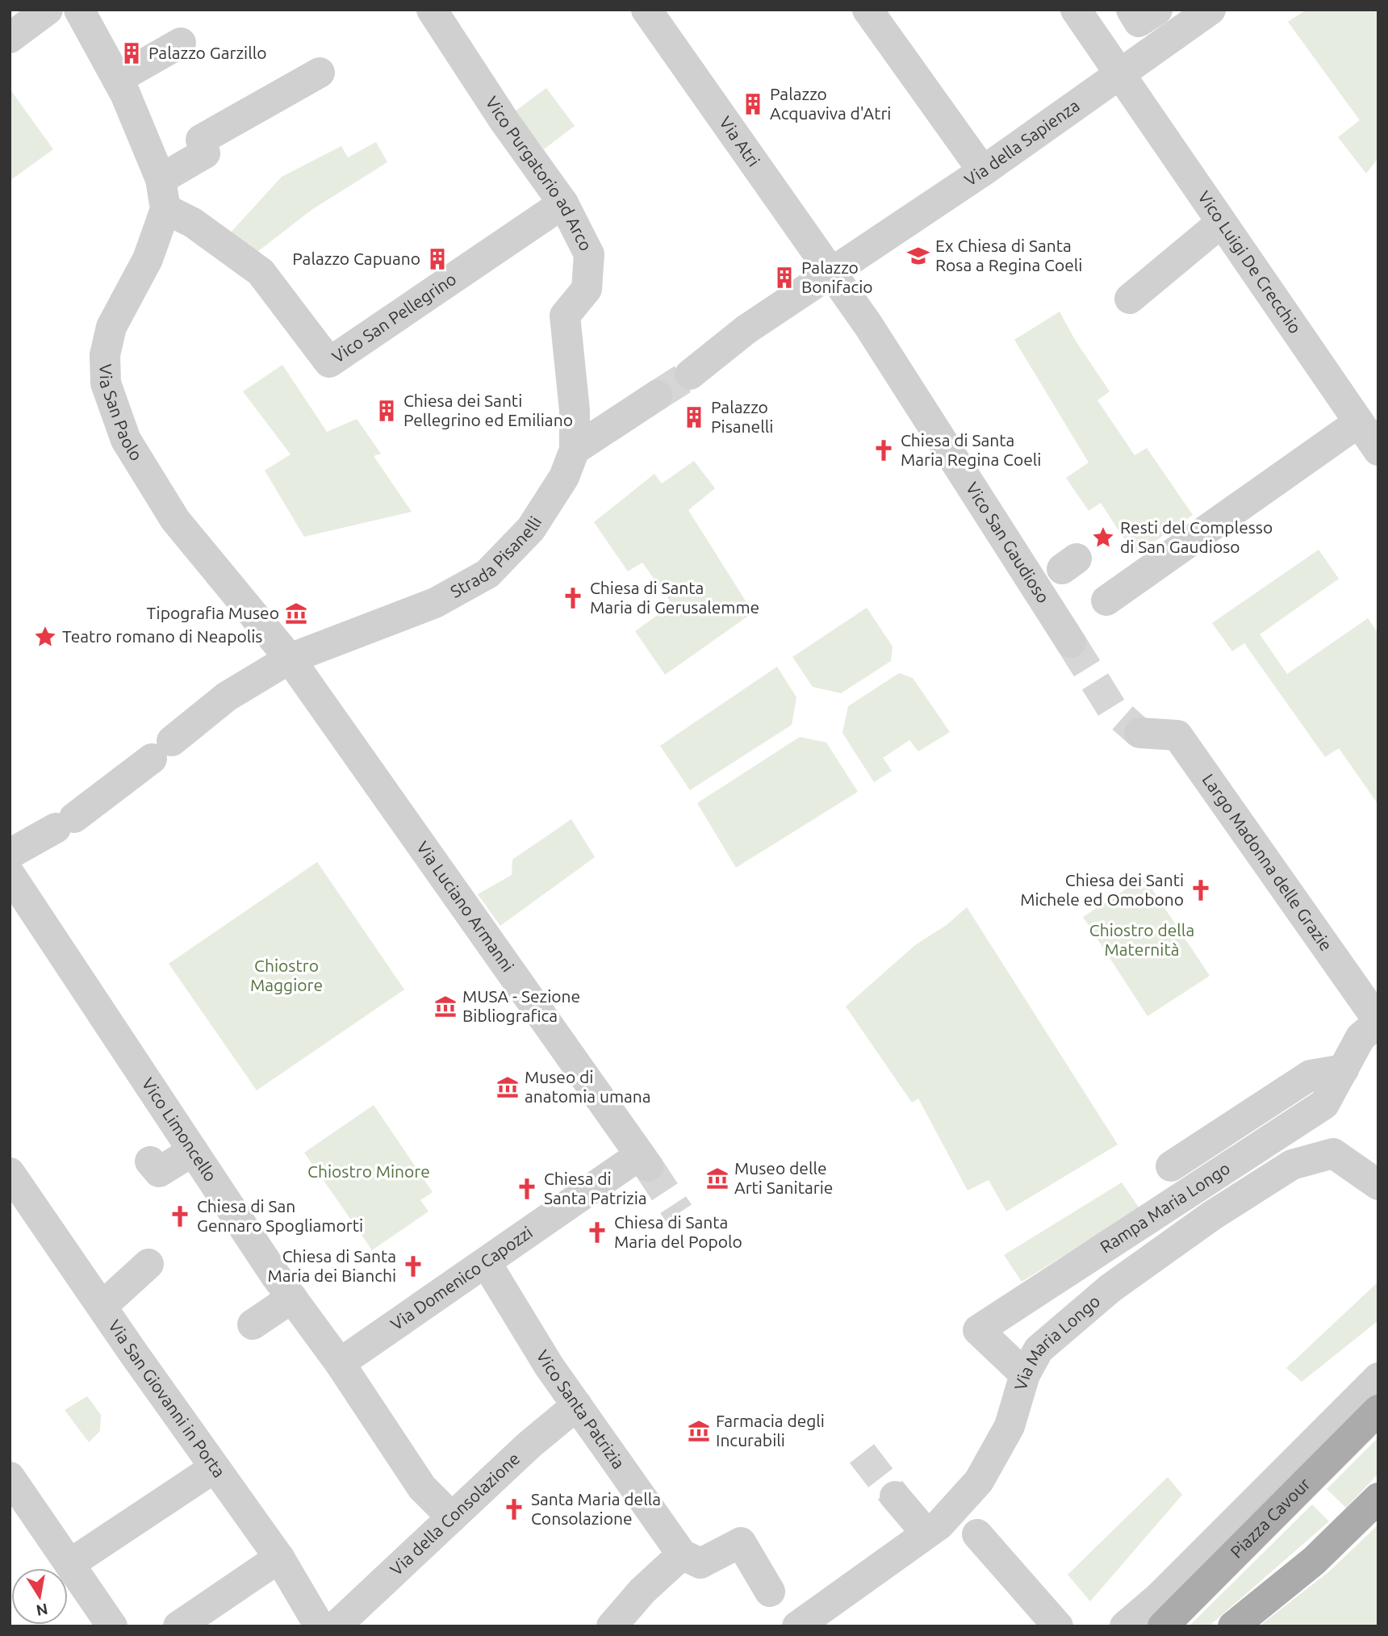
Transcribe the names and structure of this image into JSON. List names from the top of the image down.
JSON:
{
  "streets": {
    "main road": ["Piazza Cavour"],
    "street": [
      "Via Atri",
      "Via della Sapienza",
      "Vico Purgatorio ad Arco",
      "Vico Luigi De Crecchio",
      "Vico San Pellegrino",
      "Via San Paolo",
      "Vico San Gaudioso",
      "Strada Pisanelli",
      "Largo Madonna delle Grazie",
      "Via Luciano Armanni",
      "Vico Limoncello",
      "Rampa Maria Longo",
      "Via Domenico Capozzi",
      "Via Maria Longo",
      "Via San Giovanni in Porta",
      "Vico Santa Patrizia",
      "Via della Consolazione"
    ]
  },
  "crossings": [
    ["Via Atri", "Via della Sapienza"],
    ["Via Atri", "Vico San Gaudioso"],
    ["Via della Sapienza", "Vico Luigi De Crecchio"],
    ["Via della Sapienza", "Vico San Gaudioso"],
    ["Vico Purgatorio ad Arco", "Vico San Pellegrino"],
    ["Vico Purgatorio ad Arco", "Strada Pisanelli"],
    ["Vico San Pellegrino", "Via San Paolo"],
    ["Via San Paolo", "Strada Pisanelli"],
    ["Via San Paolo", "Via Luciano Armanni"],
    ["Strada Pisanelli", "Via Luciano Armanni"],
    ["Largo Madonna delle Grazie", "Rampa Maria Longo"],
    ["Via Luciano Armanni", "Via Domenico Capozzi"],
    ["Vico Limoncello", "Via Domenico Capozzi"],
    ["Vico Limoncello", "Via della Consolazione"],
    ["Rampa Maria Longo", "Via Maria Longo"],
    ["Via Domenico Capozzi", "Vico Santa Patrizia"],
    ["Vico Santa Patrizia", "Via della Consolazione"]
  ],
  "parks": ["Chiostro della Maternità", "Chiostro Maggiore", "Chiostro Minore"],
  "places": {
    "building": [
      "Palazzo Garzillo",
      "Palazzo Acquaviva d'Atri",
      "Palazzo Capuano",
      "Palazzo Bonifacio",
      "Chiesa dei Santi Pellegrino ed Emiliano",
      "Palazzo Pisanelli"
    ],
    "school or university": ["Ex Chiesa di Santa Rosa a Regina Coeli"],
    "church": [
      "Chiesa di Santa Maria Regina Coeli",
      "Chiesa di Santa Maria di Gerusalemme",
      "Chiesa dei Santi Michele ed Omobono",
      "Chiesa di Santa Patrizia",
      "Chiesa di San Gennaro Spogliamorti",
      "Chiesa di Santa Maria del Popolo",
      "Chiesa di Santa Maria dei Bianchi",
      "Santa Maria della Consolazione"
    ],
    "place": ["Resti del Complesso di San Gaudioso", "Teatro romano di Neapolis"],
    "museum": [
      "Tipografia Museo",
      "MUSA - Sezione Bibliografica",
      "Museo di anatomia umana",
      "Museo delle Arti Sanitarie",
      "Farmacia degli Incurabili"
    ]
  },
  "north": "bottom"
}
